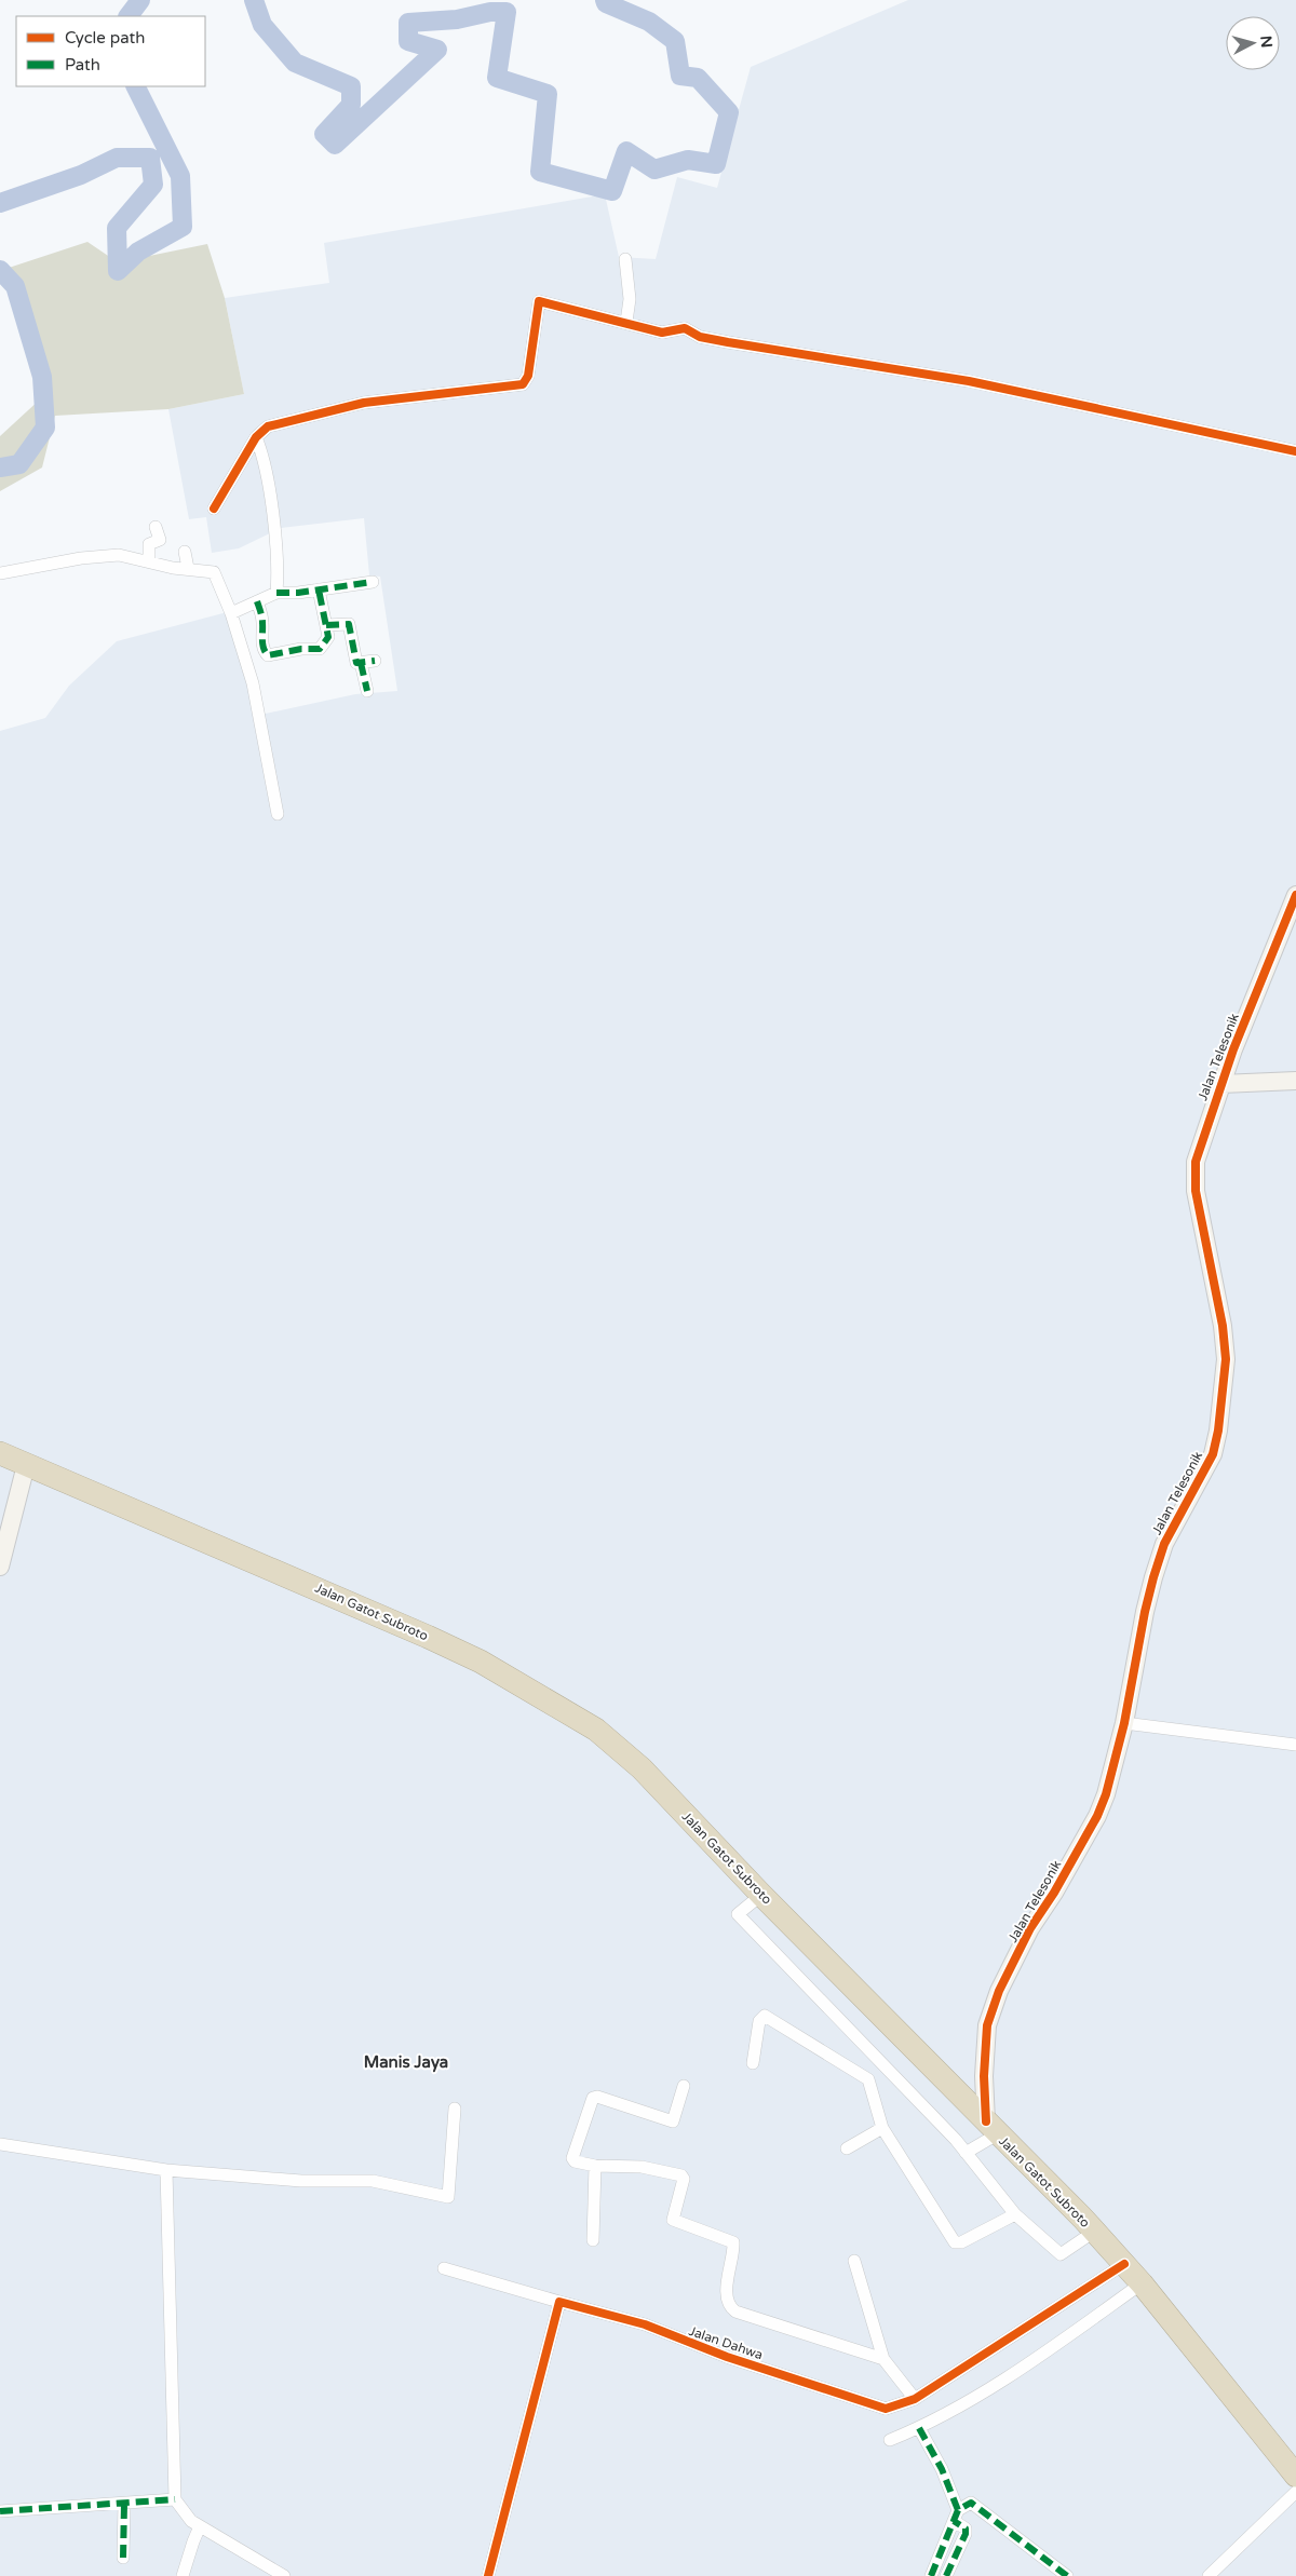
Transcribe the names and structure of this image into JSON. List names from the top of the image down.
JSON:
{
  "streets": {
    "highway": ["Jalan Gatot Subroto"],
    "street": ["Jalan Telesonik", "Jalan Dahwa"]
  },
  "crossings": [
    ["Jalan Telesonik", "Jalan Gatot Subroto"],
    ["Jalan Gatot Subroto", "Jalan Dahwa"]
  ],
  "districts": ["Manis Jaya"],
  "legend": ["Cycle path", "Path"],
  "north": "right"
}
